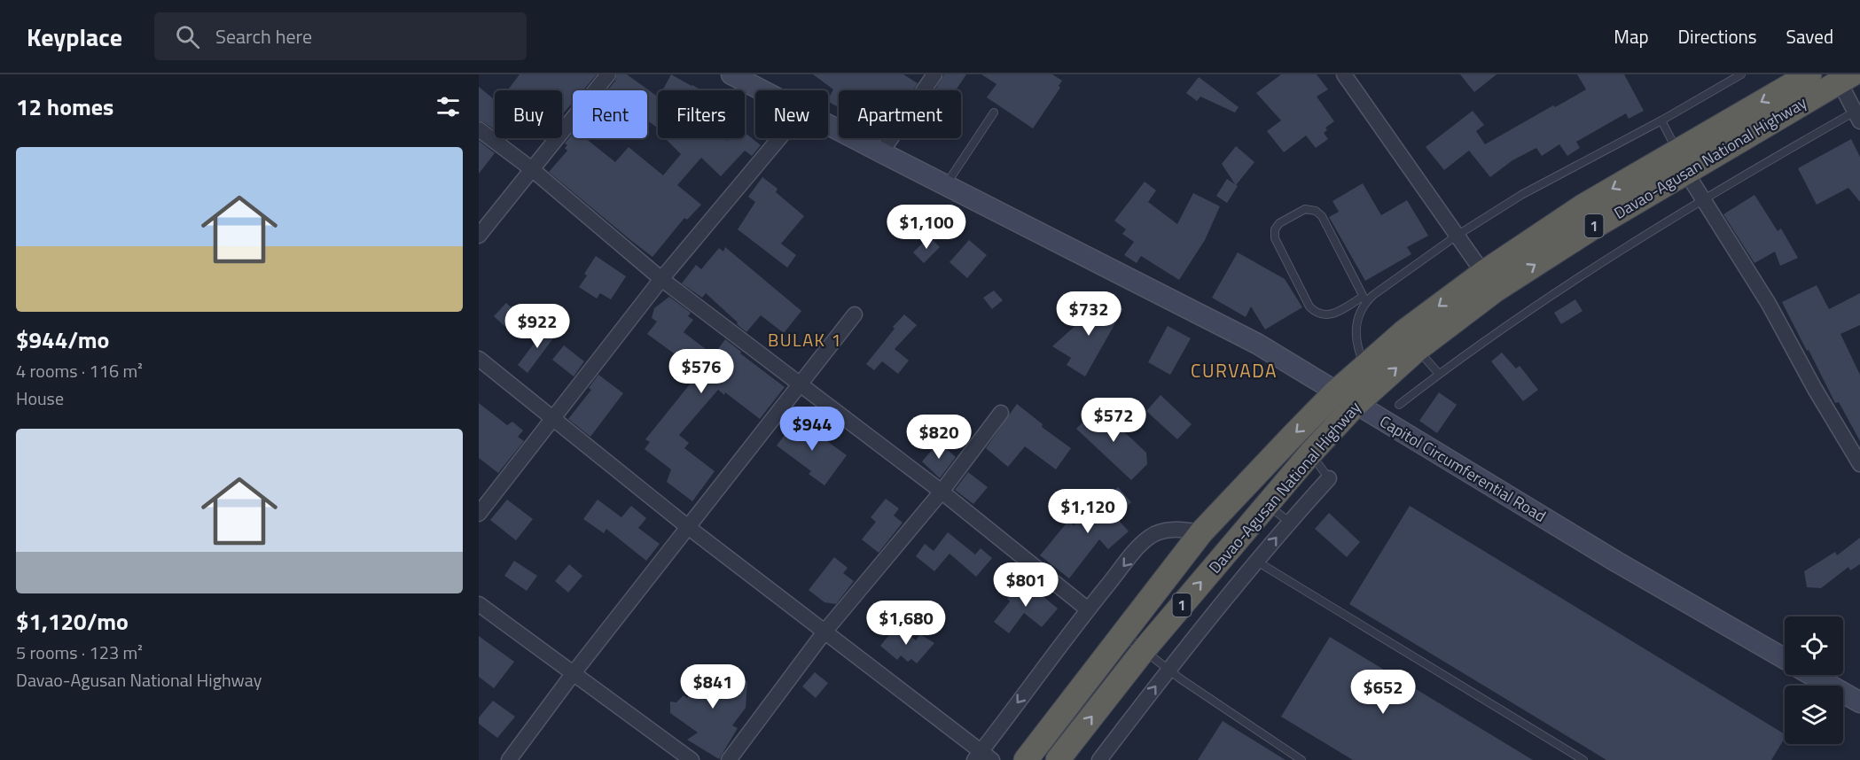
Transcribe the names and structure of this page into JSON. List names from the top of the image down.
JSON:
{
  "streets": {
    "highway": ["Davao-Agusan National Highway", "1"],
    "main road": ["Capitol Circumferential Road"]
  },
  "crossings": [
    ["Davao-Agusan National Highway", "Capitol Circumferential Road"]
  ],
  "districts": ["BULAK 1", "CURVADA"],
  "page": {
    "header": "Keyplace",
    "search": "Search here",
    "nav": ["Map", "Directions", "Saved"],
    "heading": "12 homes",
    "chip": [
      "Buy",
      "Rent",
      "Filters",
      "New",
      "Apartment"
    ],
    "list": [
      {
        "name": "$944/mo",
        "note": "4 rooms · 116 m² · House"
      },
      {
        "name": "$1,120/mo",
        "note": "5 rooms · 123 m² · Davao-Agusan National Highway"
      }
    ],
    "price": [
      "$1,100",
      "$732",
      "$922",
      "$576",
      "$572",
      "$944",
      "$820",
      "$1,120",
      "$801",
      "$1,680",
      "$841",
      "$652"
    ]
  }
}
